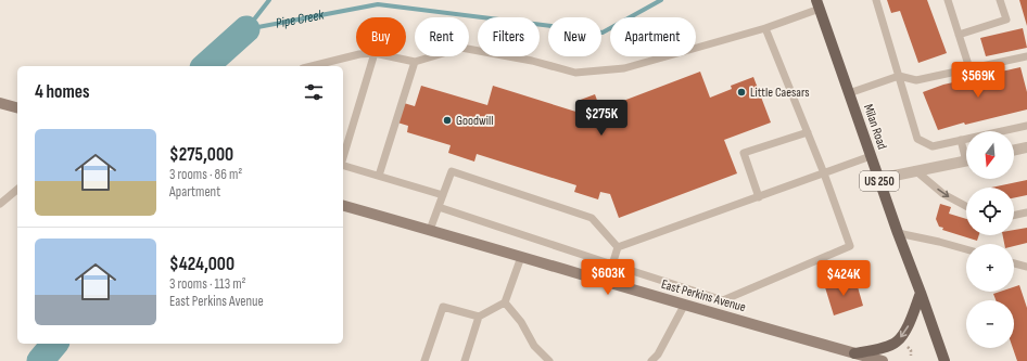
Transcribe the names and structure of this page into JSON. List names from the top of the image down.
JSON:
{
  "streets": {
    "main road": ["Milan Road", "US 250", "East Perkins Avenue"]
  },
  "water": ["Pipe Creek"],
  "places": ["Little Caesars", "Goodwill"],
  "north": "bottom",
  "page": {
    "chip": [
      "Buy",
      "Rent",
      "Filters",
      "New",
      "Apartment"
    ],
    "price": [
      "$569K",
      "$275K",
      "$603K",
      "$424K"
    ],
    "heading": "4 homes",
    "list": [
      {
        "name": "$275,000",
        "note": "3 rooms · 86 m² · Apartment"
      },
      {
        "name": "$424,000",
        "note": "3 rooms · 113 m² · East Perkins Avenue"
      }
    ],
    "map_buttons": ["+", "−"]
  }
}
